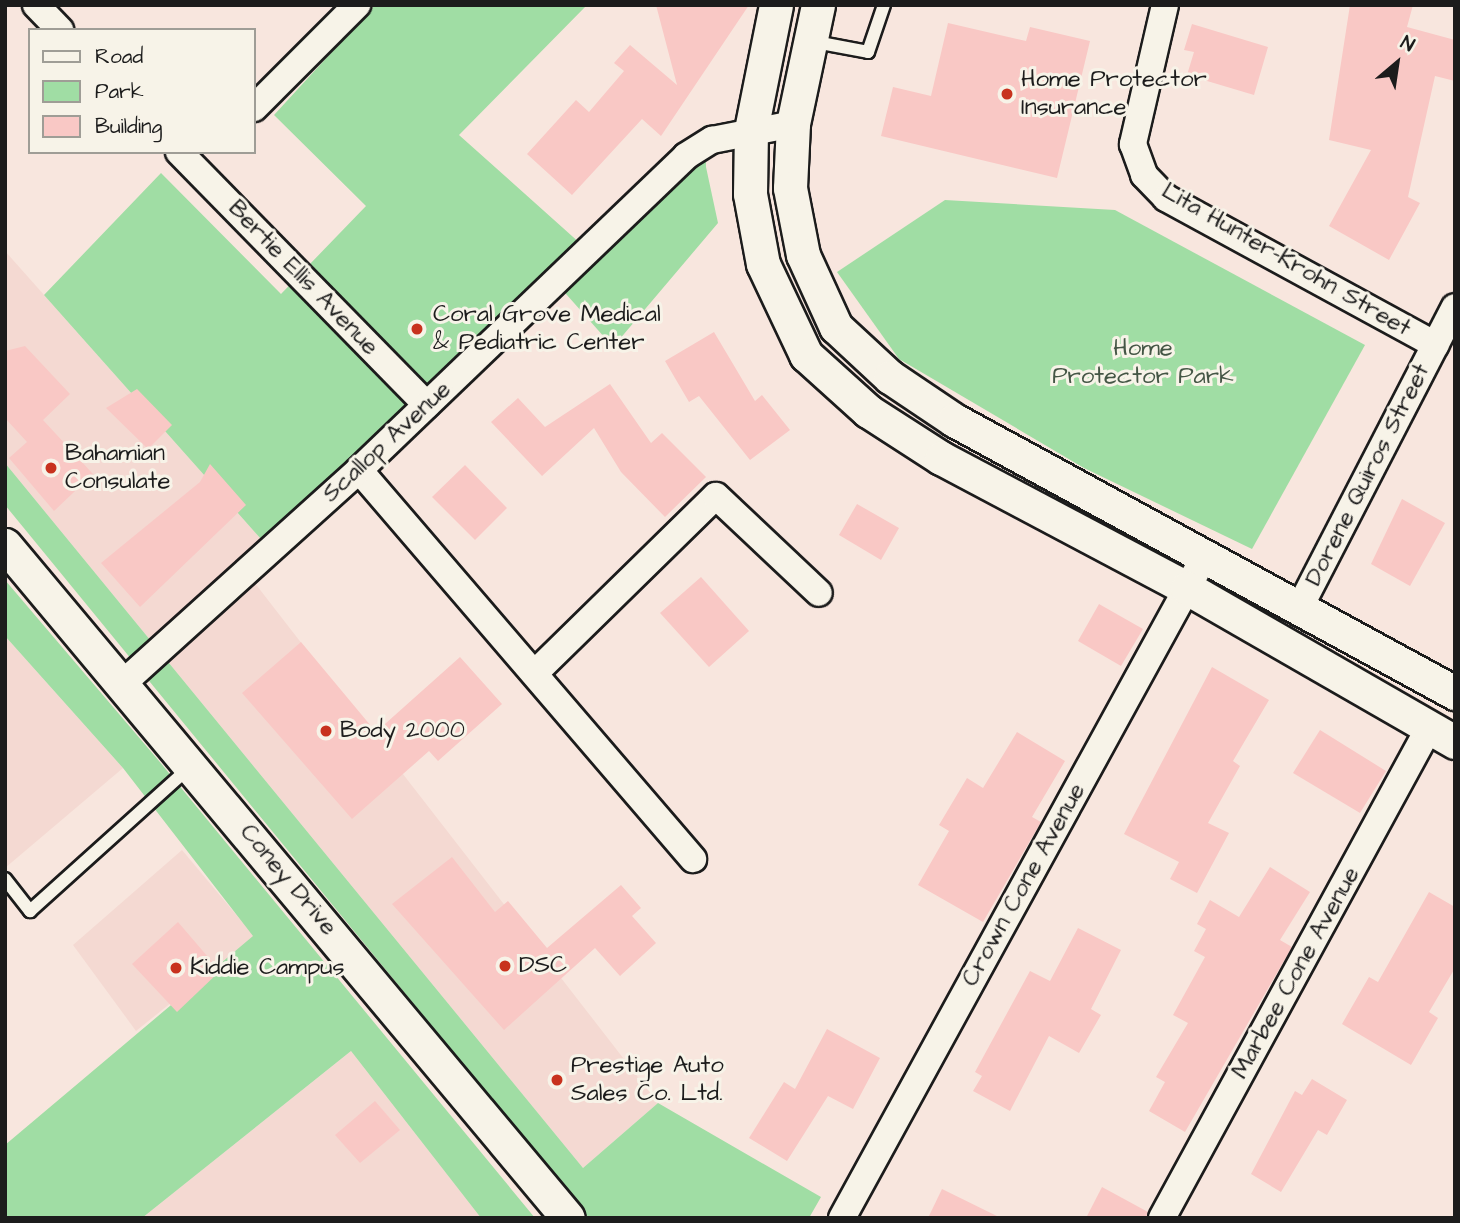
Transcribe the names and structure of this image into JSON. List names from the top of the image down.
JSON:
{
  "streets": {
    "street": [
      "Lita Hunter-Krohn Street",
      "Bertie Ellis Avenue",
      "Scallop Avenue",
      "Dorene Quiros Street",
      "Coney Drive",
      "Crown Cone Avenue",
      "Marbee Cone Avenue"
    ]
  },
  "crossings": [
    ["Lita Hunter-Krohn Street", "Dorene Quiros Street"],
    ["Bertie Ellis Avenue", "Scallop Avenue"],
    ["Scallop Avenue", "Coney Drive"]
  ],
  "parks": ["Home Protector Park"],
  "places": [
    "Home Protector Insurance",
    "Coral Grove Medical & Pediatric Center",
    "Bahamian Consulate",
    "Body 2000",
    "DSC",
    "Kiddie Campus",
    "Prestige Auto Sales Co. Ltd."
  ],
  "legend": ["Road", "Park", "Building"],
  "north": "top right"
}
